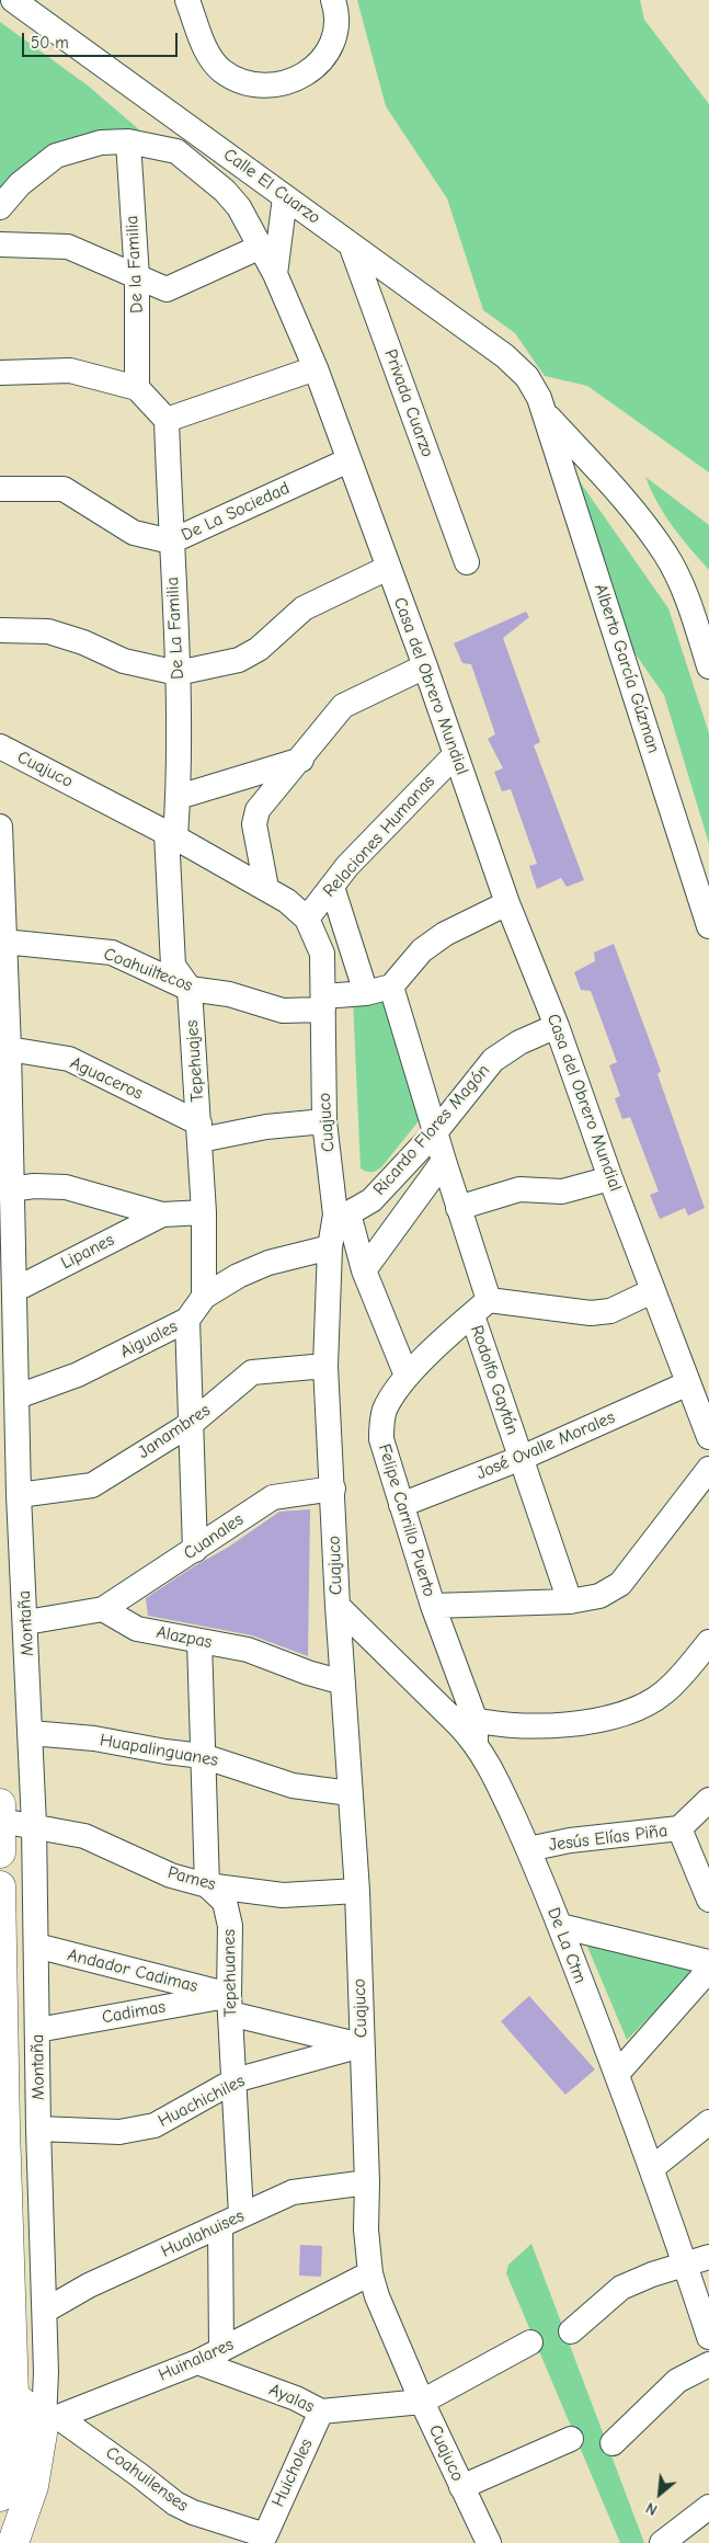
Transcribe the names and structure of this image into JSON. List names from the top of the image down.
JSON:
{
  "streets": {
    "main road": ["Montaña"],
    "street": [
      "Calle El Cuarzo",
      "De la Familia",
      "Privada Cuarzo",
      "De La Sociedad",
      "De La Familia",
      "Alberto García Gúzman",
      "Casa del Obrero Mundial",
      "Cuajuco",
      "Relaciones Humanas",
      "Coahuiltecos",
      "Tepehuajes",
      "Aguaceros",
      "Ricardo Flores Magón",
      "Lipanes",
      "Aiguales",
      "Rodolfo Gaytán",
      "Janambres",
      "José Ovalle Morales",
      "Felipe Carrillo Puerto",
      "Cuanales",
      "Alazpas",
      "Huapalinguanes",
      "Jesús Elías Piña",
      "Pames",
      "De La Ctm",
      "Andador Cadimas",
      "Tepehuanes",
      "Cadimas",
      "Huachichiles",
      "Hualahuises",
      "Huinalares",
      "Ayalas",
      "Huicholes",
      "Coahuilenses"
    ]
  },
  "crossings": [
    ["Calle El Cuarzo", "Privada Cuarzo"],
    ["Calle El Cuarzo", "Alberto García Gúzman"],
    ["De la Familia", "Casa del Obrero Mundial"],
    ["De La Sociedad", "De La Familia"],
    ["De La Sociedad", "Casa del Obrero Mundial"],
    ["De La Familia", "Cuajuco"],
    ["Casa del Obrero Mundial", "Relaciones Humanas"],
    ["Casa del Obrero Mundial", "Ricardo Flores Magón"],
    ["Casa del Obrero Mundial", "José Ovalle Morales"],
    ["Cuajuco", "Relaciones Humanas"],
    ["Cuajuco", "Coahuiltecos"],
    ["Cuajuco", "Ricardo Flores Magón"],
    ["Cuajuco", "Aiguales"],
    ["Cuajuco", "Janambres"],
    ["Cuajuco", "Cuanales"],
    ["Cuajuco", "Alazpas"],
    ["Cuajuco", "Huapalinguanes"],
    ["Cuajuco", "Pames"],
    ["Cuajuco", "De La Ctm"],
    ["Cuajuco", "Cadimas"],
    ["Cuajuco", "Huachichiles"],
    ["Cuajuco", "Hualahuises"],
    ["Cuajuco", "Huinalares"],
    ["Cuajuco", "Ayalas"],
    ["Coahuiltecos", "Tepehuajes"],
    ["Coahuiltecos", "Montaña"],
    ["Tepehuajes", "Aguaceros"],
    ["Tepehuajes", "Lipanes"],
    ["Tepehuajes", "Aiguales"],
    ["Aguaceros", "Montaña"],
    ["Ricardo Flores Magón", "Rodolfo Gaytán"],
    ["Lipanes", "Montaña"],
    ["Aiguales", "Montaña"],
    ["Rodolfo Gaytán", "José Ovalle Morales"],
    ["Rodolfo Gaytán", "Felipe Carrillo Puerto"],
    ["Janambres", "Montaña"],
    ["José Ovalle Morales", "Felipe Carrillo Puerto"],
    ["Felipe Carrillo Puerto", "De La Ctm"],
    ["Cuanales", "Alazpas"],
    ["Montaña", "Huapalinguanes"],
    ["Montaña", "Pames"],
    ["Montaña", "Andador Cadimas"],
    ["Montaña", "Cadimas"],
    ["Montaña", "Huachichiles"],
    ["Montaña", "Hualahuises"],
    ["Montaña", "Huinalares"],
    ["Montaña", "Coahuilenses"],
    ["Jesús Elías Piña", "De La Ctm"],
    ["Pames", "Tepehuanes"],
    ["Andador Cadimas", "Tepehuanes"],
    ["Andador Cadimas", "Cadimas"],
    ["Tepehuanes", "Cadimas"],
    ["Tepehuanes", "Huachichiles"],
    ["Tepehuanes", "Hualahuises"],
    ["Cadimas", "Huachichiles"],
    ["Huinalares", "Ayalas"],
    ["Huinalares", "Coahuilenses"],
    ["Ayalas", "Huicholes"],
    ["Huicholes", "Coahuilenses"]
  ],
  "scale_bar": "50 m",
  "north": "bottom left"
}
